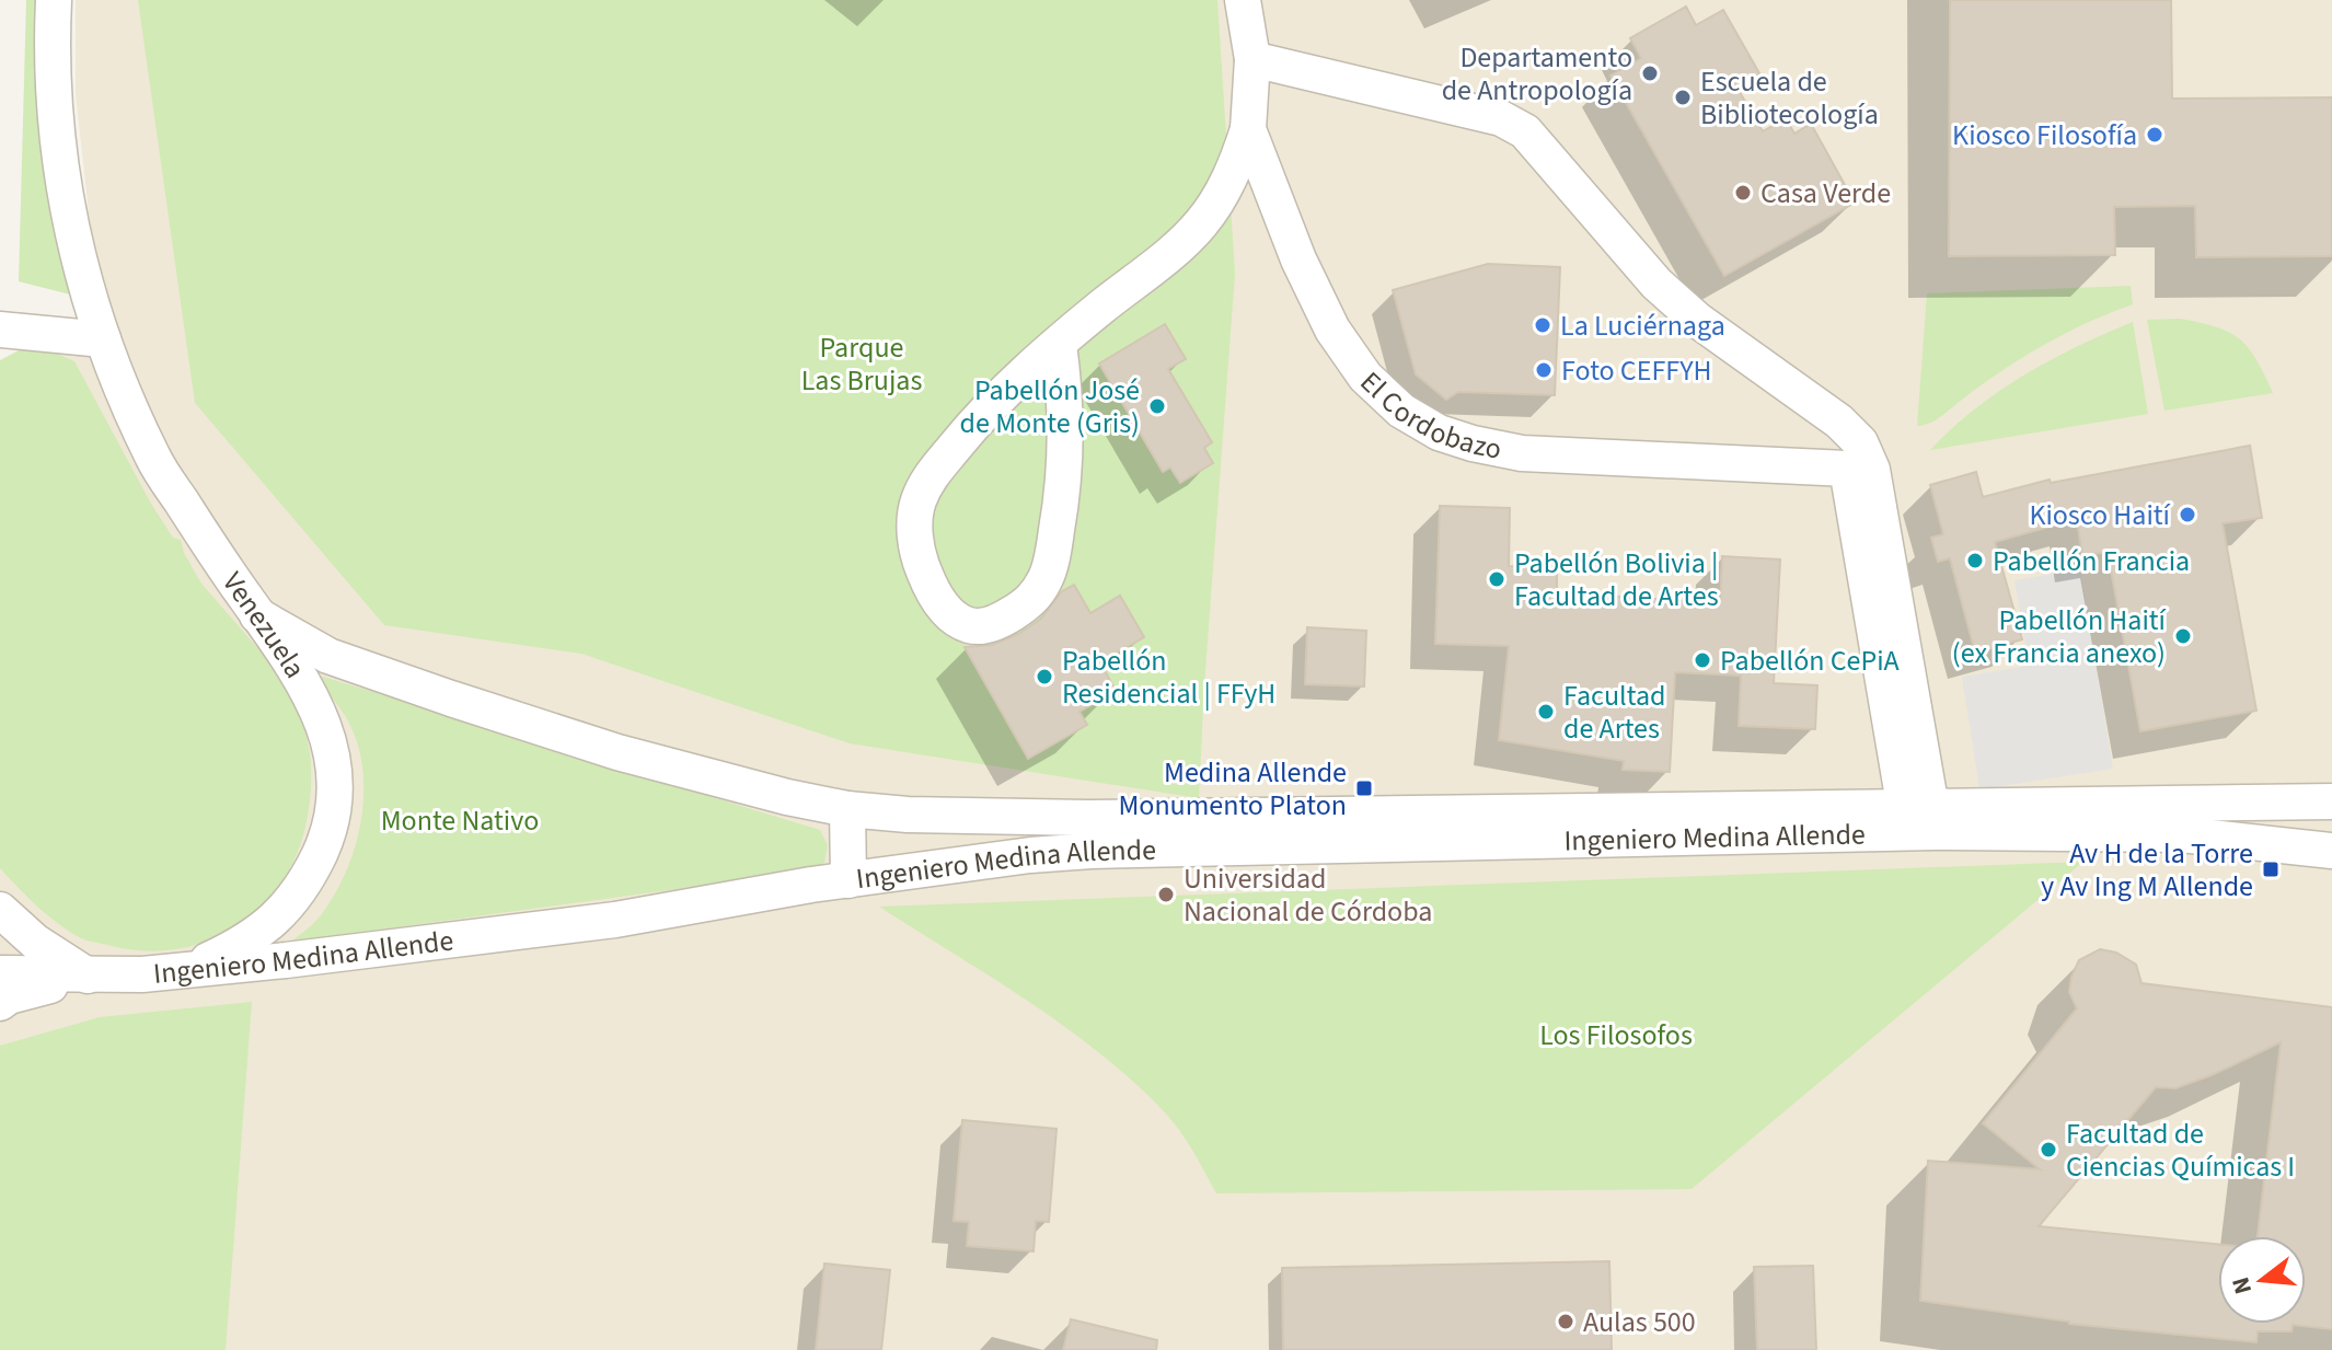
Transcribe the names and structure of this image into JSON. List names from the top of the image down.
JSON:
{
  "streets": {
    "street": ["El Cordobazo", "Venezuela", "Ingeniero Medina Allende"]
  },
  "crossings": [
    ["Venezuela", "Ingeniero Medina Allende"]
  ],
  "parks": ["Parque Las Brujas", "Monte Nativo", "Los Filosofos"],
  "places": {
    "other": [
      "Departamento de Antropología",
      "Escuela de Bibliotecología",
      "Kiosco Filosofía",
      "Casa Verde",
      "La Luciérnaga",
      "Foto CEFFYH",
      "Pabellón José de Monte (Gris)",
      "Kiosco Haití",
      "Pabellón Francia",
      "Pabellón Bolivia | Facultad de Artes",
      "Pabellón Haití (ex Francia anexo)",
      "Pabellón CePiA",
      "Pabellón Residencial | FFyH",
      "Facultad de Artes",
      "Universidad Nacional de Córdoba",
      "Facultad de Ciencias Químicas I",
      "Aulas 500"
    ],
    "transit": ["Medina Allende Monumento Platon", "Av H de la Torre y Av Ing M Allende"]
  },
  "north": "left"
}
